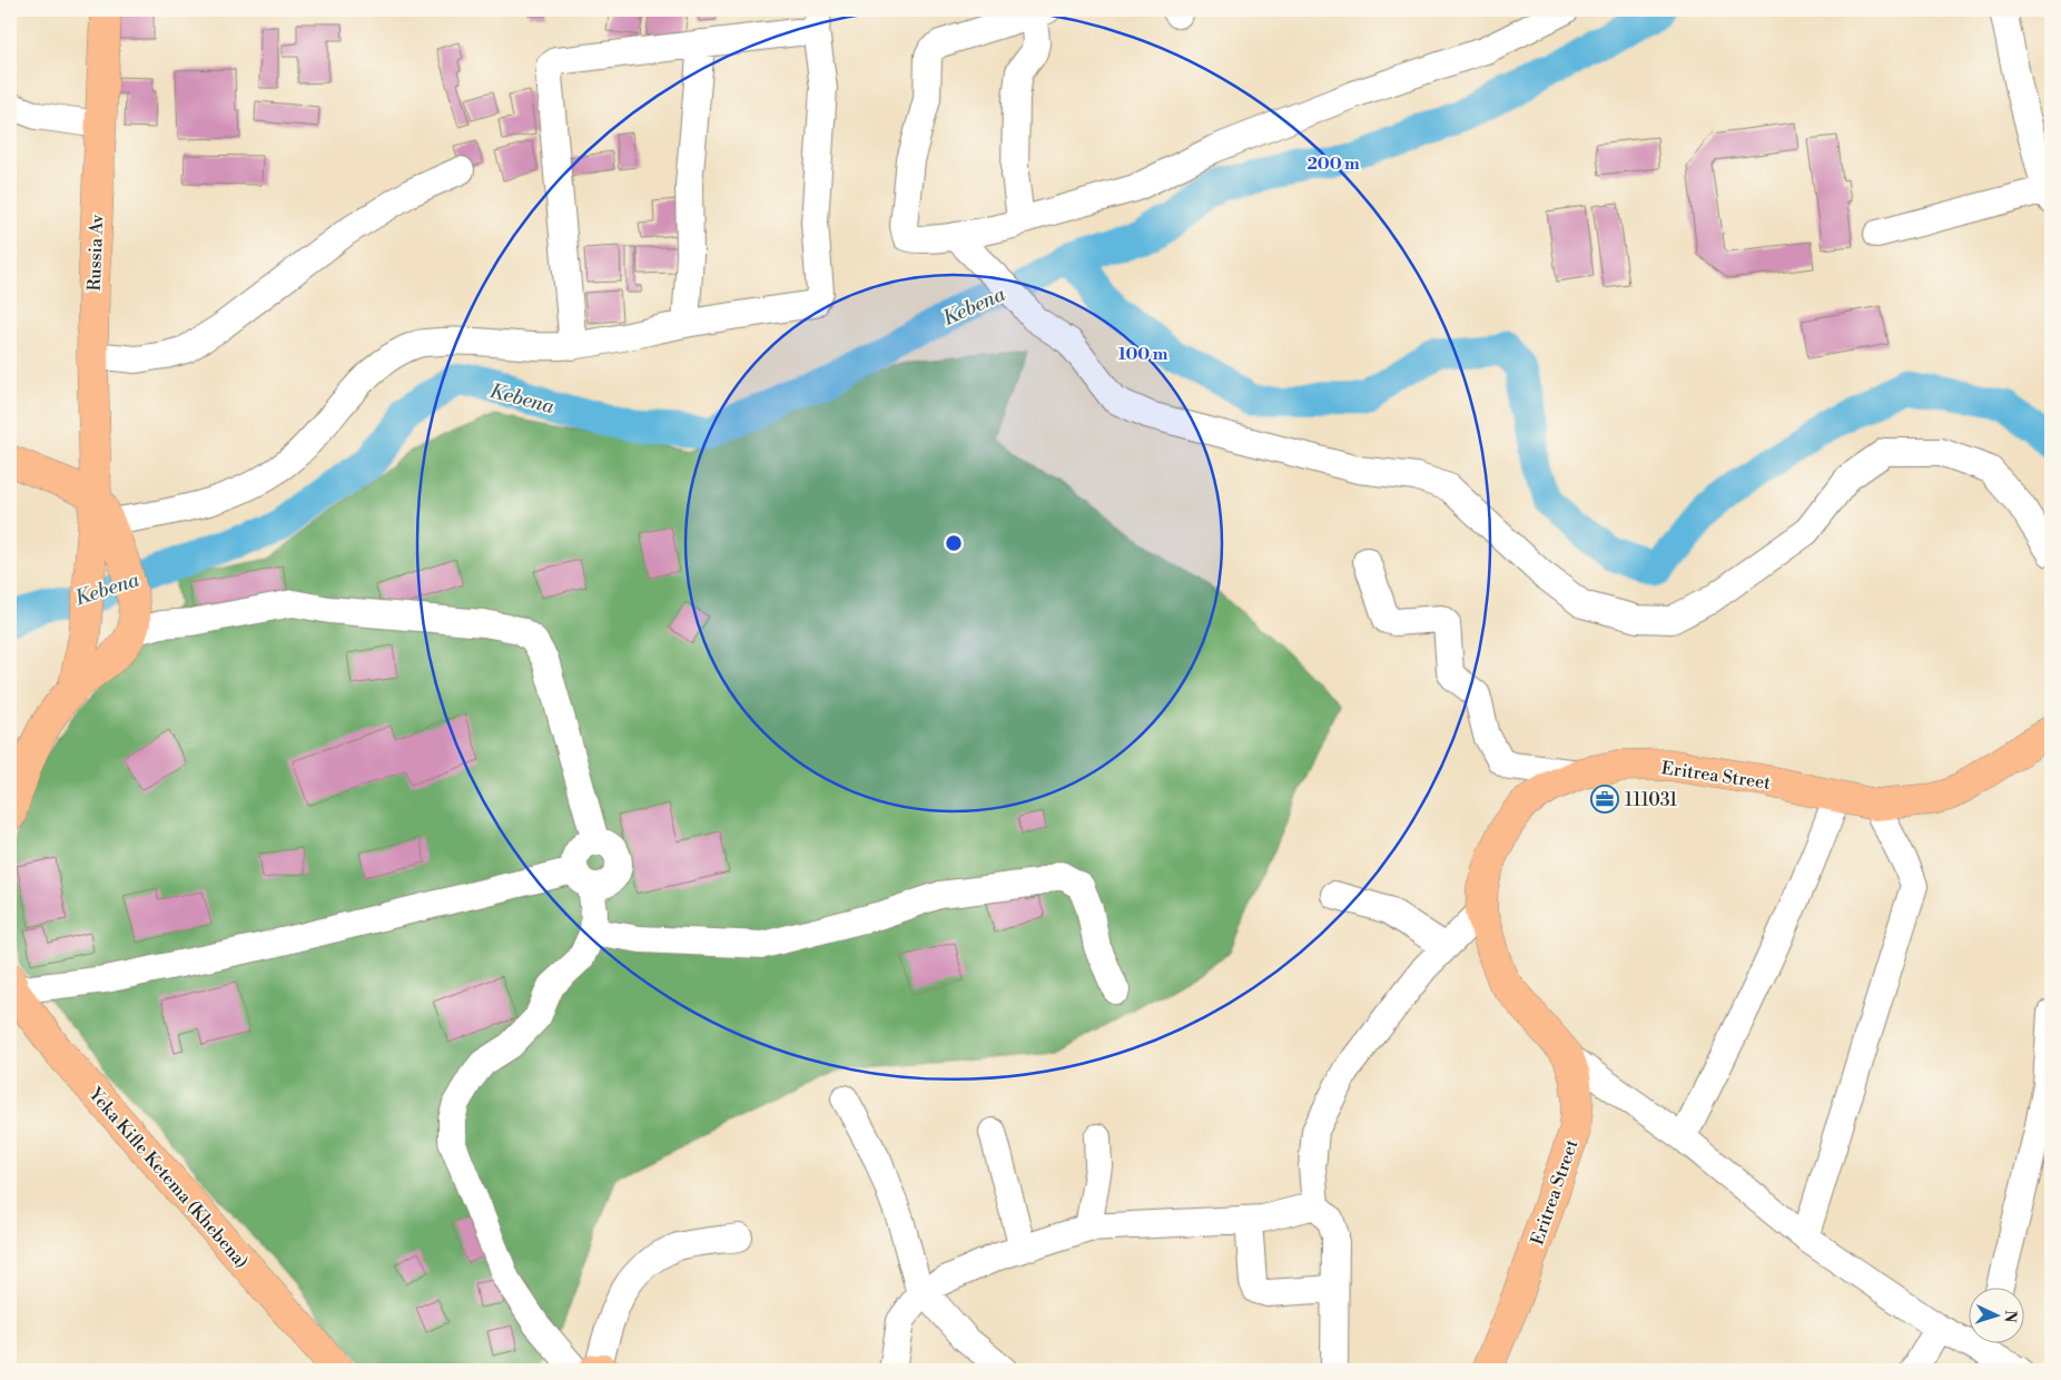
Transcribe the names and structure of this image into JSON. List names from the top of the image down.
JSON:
{
  "streets": {
    "main road": ["Russia Av", "Eritrea Street", "Yeka Kifle Ketema (Khebena)"]
  },
  "water": ["Kebena"],
  "places": {
    "office": ["111031"]
  },
  "north": "right",
  "rings": ["200 m", "100 m"]
}
